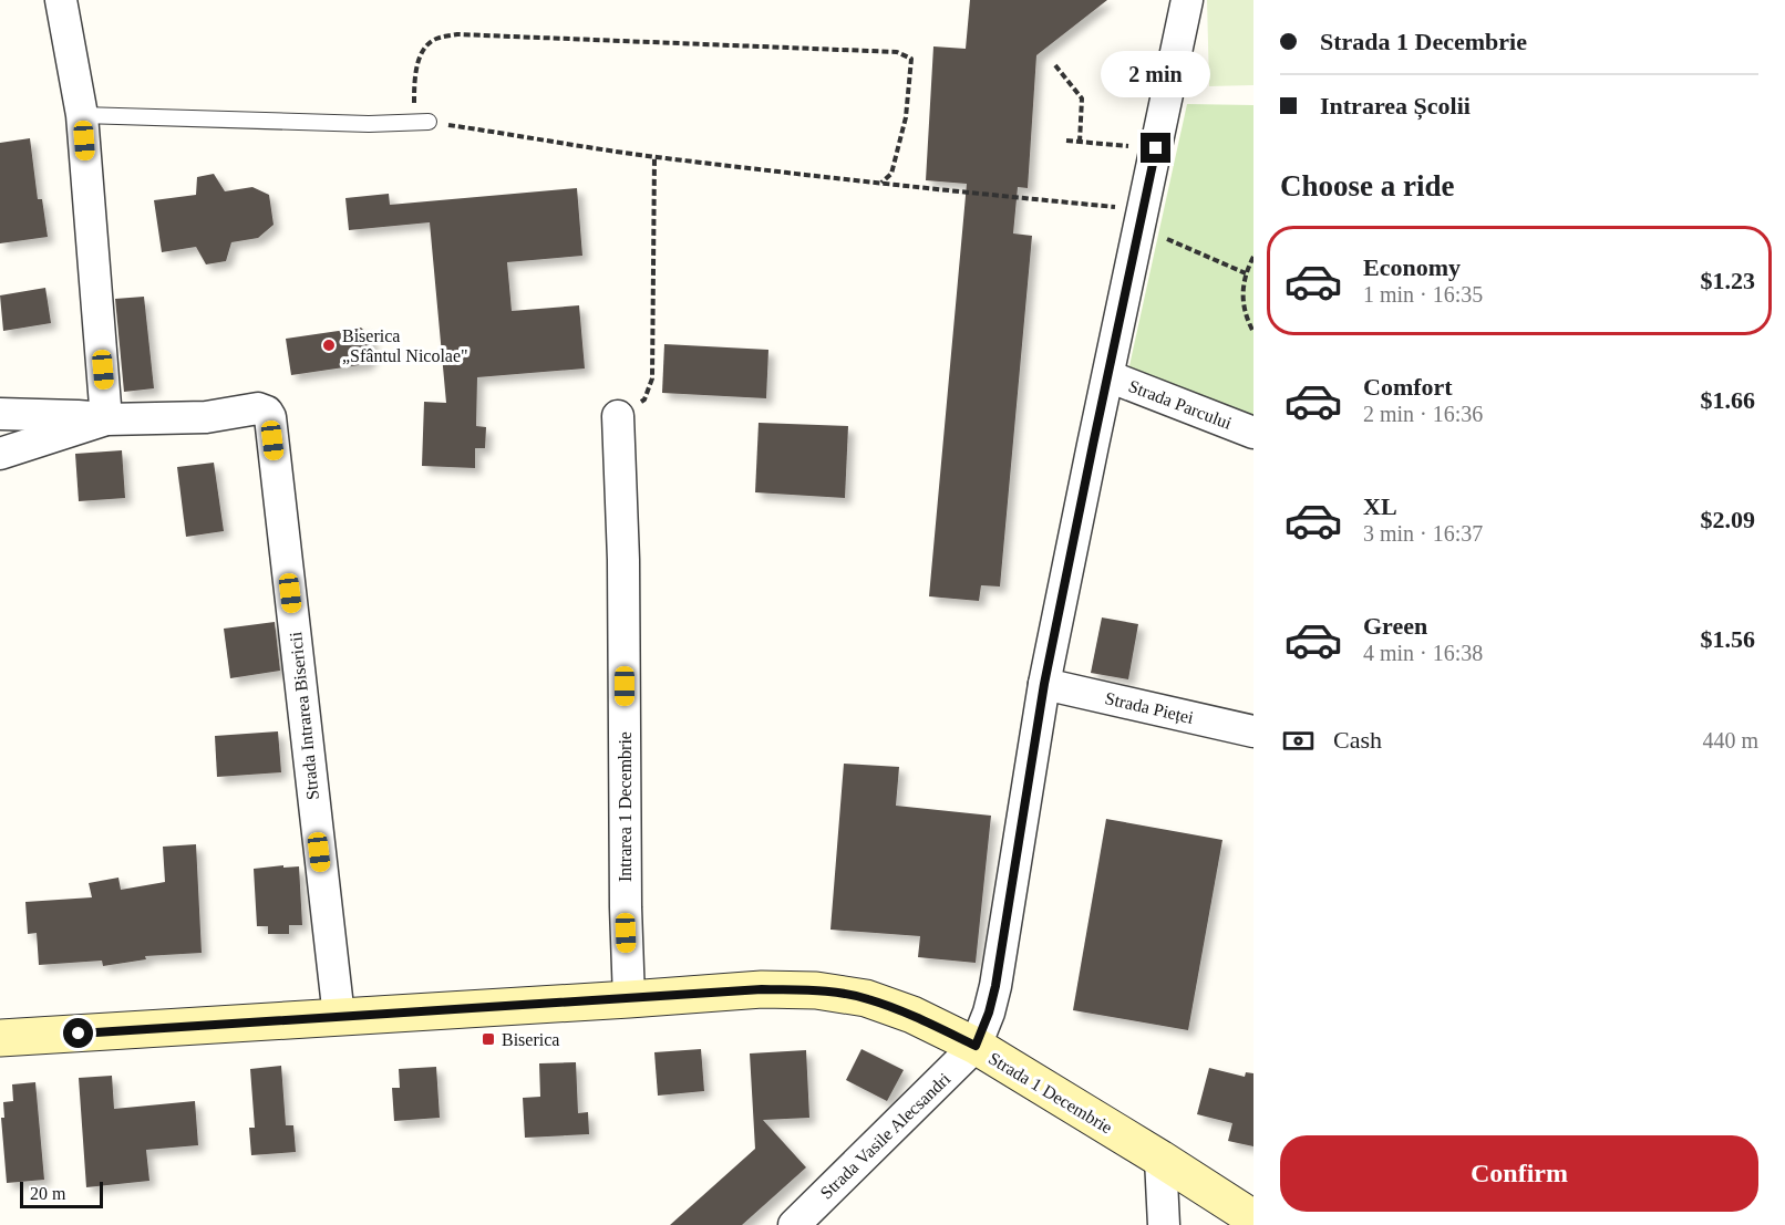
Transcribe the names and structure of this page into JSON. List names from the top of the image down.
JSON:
{
  "streets": {
    "main road": ["Strada 1 Decembrie"],
    "street": [
      "Strada Parcului",
      "Strada Pieței",
      "Strada Intrarea Bisericii",
      "Intrarea 1 Decembrie",
      "Strada Vasile Alecsandri"
    ]
  },
  "crossings": [
    ["Strada Intrarea Bisericii", "Strada 1 Decembrie"],
    ["Intrarea 1 Decembrie", "Strada 1 Decembrie"],
    ["Strada 1 Decembrie", "Strada Vasile Alecsandri"]
  ],
  "places": {
    "other": ["Biserica „Sfântul Nicolae\""],
    "transit": ["Biserica"]
  },
  "scale_bar": "20 m",
  "page": {
    "banner": ["Strada 1 Decembrie", "Intrarea Școlii"],
    "bubble": "2 min",
    "heading": "Choose a ride",
    "list": [
      {
        "name": "Economy",
        "note": "1 min · 16:35",
        "value": "$1.23"
      },
      {
        "name": "Comfort",
        "note": "2 min · 16:36",
        "value": "$1.66"
      },
      {
        "name": "XL",
        "note": "3 min · 16:37",
        "value": "$2.09"
      },
      {
        "name": "Green",
        "note": "4 min · 16:38",
        "value": "$1.56"
      }
    ],
    "pay": ["Cash", "440 m"],
    "buttons": "Confirm",
    "scale": "20 m"
  }
}
